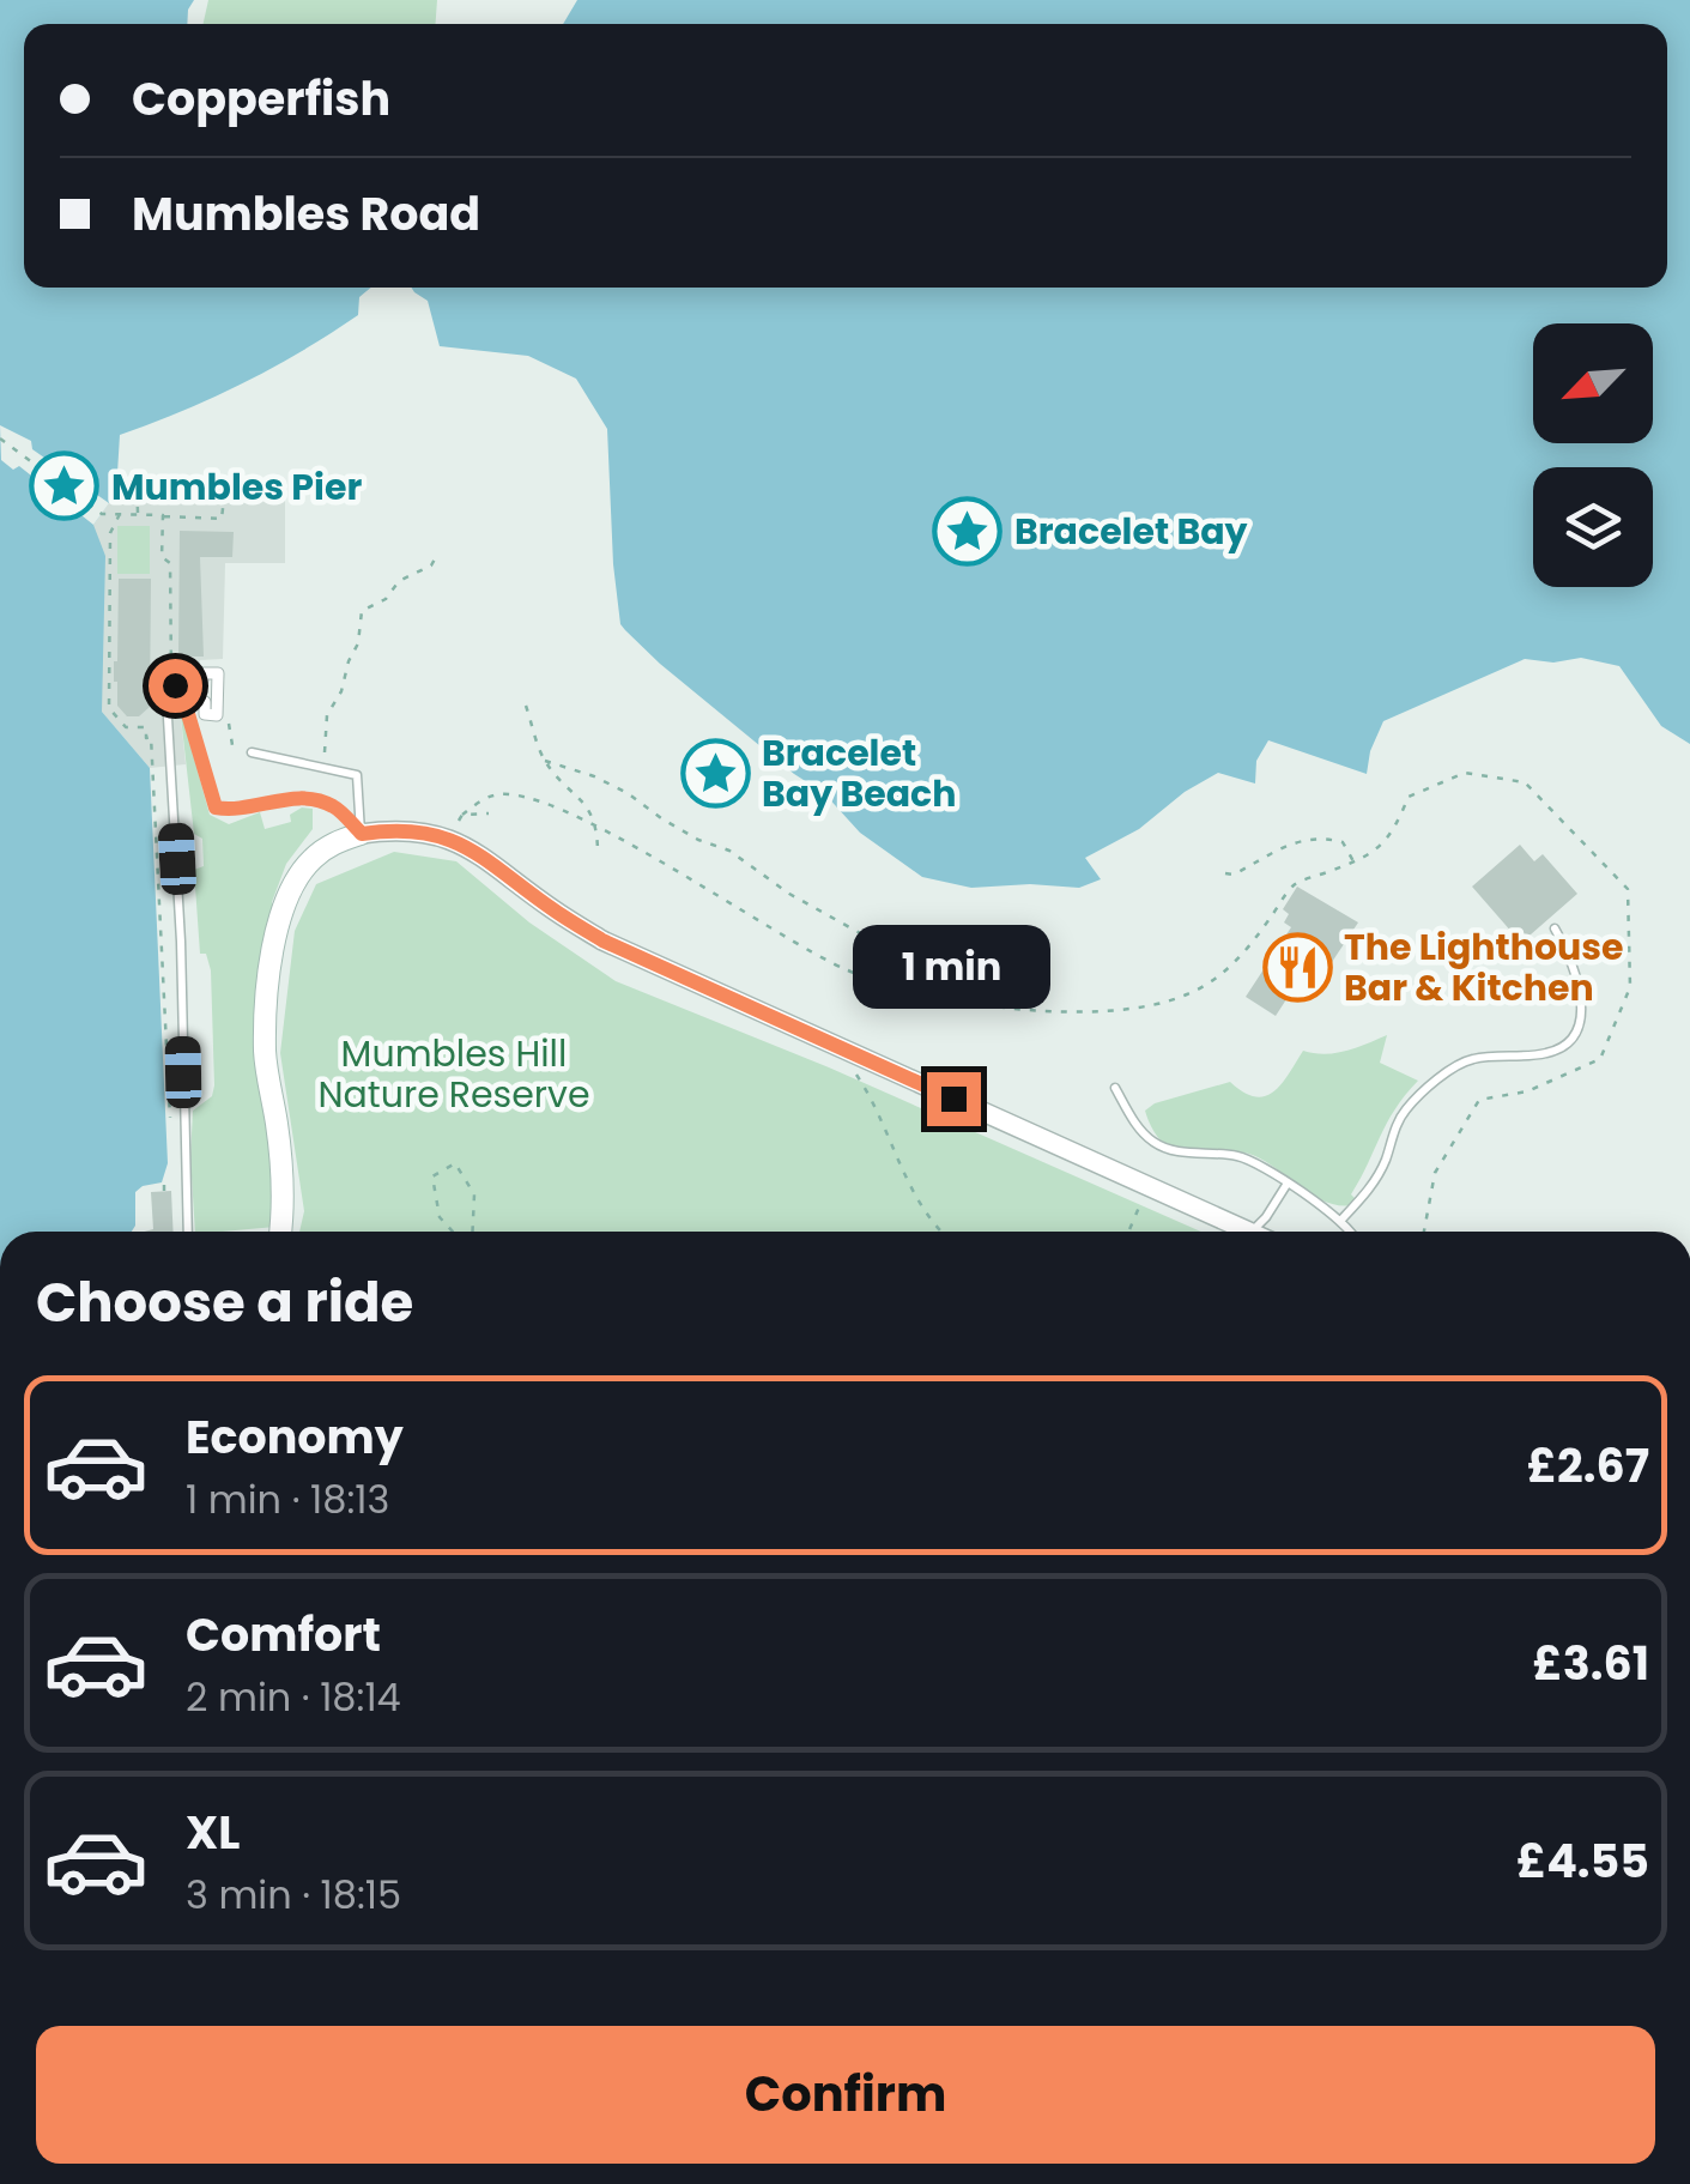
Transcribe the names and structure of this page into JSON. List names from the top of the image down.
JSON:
{
  "parks": ["Mumbles Hill Nature Reserve"],
  "places": {
    "place": ["Mumbles Pier", "Bracelet Bay", "Bracelet Bay Beach"],
    "restaurant": ["The Lighthouse Bar & Kitchen"]
  },
  "north": "bottom left",
  "page": {
    "banner": ["Copperfish", "Mumbles Road"],
    "bubble": "1 min",
    "heading": "Choose a ride",
    "list": [
      {
        "name": "Economy",
        "note": "1 min · 18:13",
        "value": "£2.67"
      },
      {
        "name": "Comfort",
        "note": "2 min · 18:14",
        "value": "£3.61"
      },
      {
        "name": "XL",
        "note": "3 min · 18:15",
        "value": "£4.55"
      }
    ],
    "buttons": "Confirm"
  }
}
